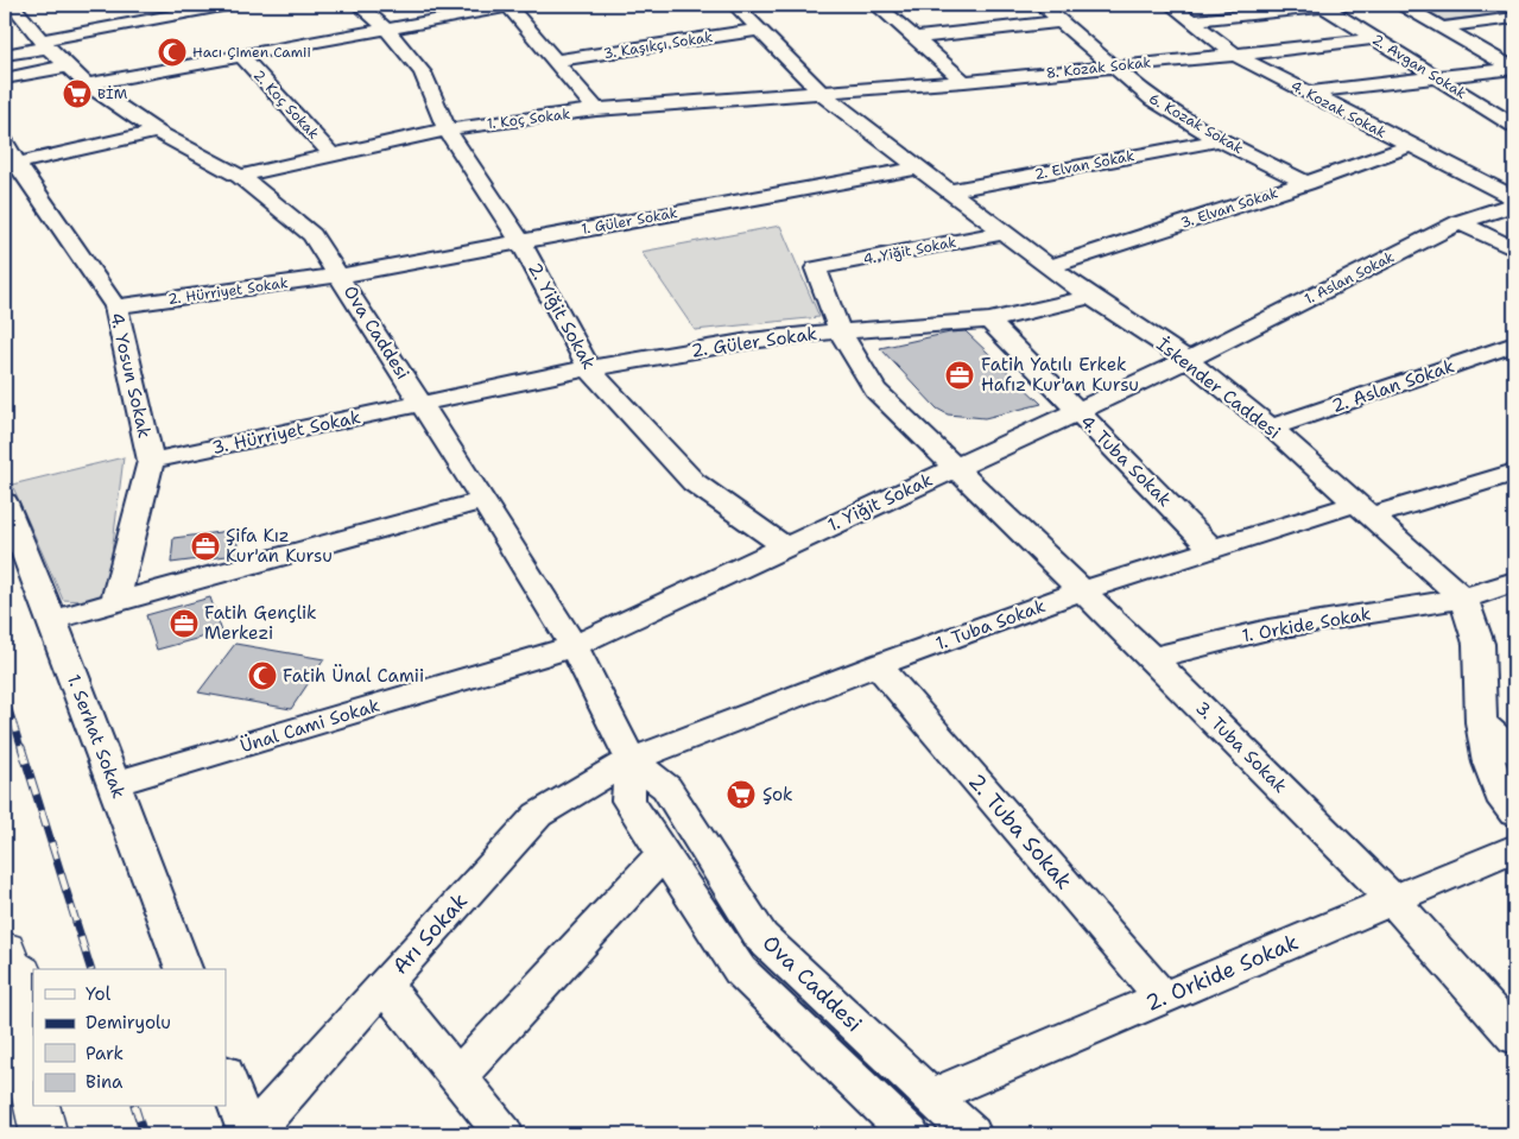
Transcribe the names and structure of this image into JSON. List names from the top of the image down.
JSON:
{
  "streets": {
    "street": [
      "3. Kaşıkçı Sokak",
      "2. Avgan Sokak",
      "8. Kozak Sokak",
      "2. Koç Sokak",
      "4. Kozak Sokak",
      "1. Koç Sokak",
      "6. Kozak Sokak",
      "2. Elvan Sokak",
      "3. Elvan Sokak",
      "1. Güler Sokak",
      "4. Yiğit Sokak",
      "1. Aslan Sokak",
      "2. Hürriyet Sokak",
      "2. Yiğit Sokak",
      "Ova Caddesi",
      "2. Güler Sokak",
      "4. Yosun Sokak",
      "2. Aslan Sokak",
      "İskender Caddesi",
      "3. Hürriyet Sokak",
      "4. Tuba Sokak",
      "1. Yiğit Sokak",
      "1. Tuba Sokak",
      "1. Orkide Sokak",
      "Ünal Cami Sokak",
      "1. Serhat Sokak",
      "3. Tuba Sokak",
      "2. Tuba Sokak",
      "Arı Sokak",
      "2. Orkide Sokak"
    ]
  },
  "crossings": [
    ["3. Kaşıkçı Sokak", "İskender Caddesi"],
    ["2. Avgan Sokak", "8. Kozak Sokak"],
    ["8. Kozak Sokak", "4. Kozak Sokak"],
    ["8. Kozak Sokak", "1. Koç Sokak"],
    ["8. Kozak Sokak", "6. Kozak Sokak"],
    ["8. Kozak Sokak", "İskender Caddesi"],
    ["2. Koç Sokak", "1. Koç Sokak"],
    ["4. Kozak Sokak", "3. Elvan Sokak"],
    ["1. Koç Sokak", "2. Yiğit Sokak"],
    ["1. Koç Sokak", "Ova Caddesi"],
    ["1. Koç Sokak", "İskender Caddesi"],
    ["6. Kozak Sokak", "2. Elvan Sokak"],
    ["6. Kozak Sokak", "3. Elvan Sokak"],
    ["2. Elvan Sokak", "İskender Caddesi"],
    ["3. Elvan Sokak", "İskender Caddesi"],
    ["1. Güler Sokak", "2. Hürriyet Sokak"],
    ["1. Güler Sokak", "2. Yiğit Sokak"],
    ["1. Güler Sokak", "Ova Caddesi"],
    ["1. Güler Sokak", "İskender Caddesi"],
    ["4. Yiğit Sokak", "İskender Caddesi"],
    ["4. Yiğit Sokak", "3. Tuba Sokak"],
    ["1. Aslan Sokak", "İskender Caddesi"],
    ["1. Aslan Sokak", "1. Yiğit Sokak"],
    ["2. Hürriyet Sokak", "Ova Caddesi"],
    ["2. Hürriyet Sokak", "4. Yosun Sokak"],
    ["2. Yiğit Sokak", "2. Güler Sokak"],
    ["2. Yiğit Sokak", "1. Yiğit Sokak"],
    ["Ova Caddesi", "2. Güler Sokak"],
    ["Ova Caddesi", "3. Hürriyet Sokak"],
    ["Ova Caddesi", "1. Yiğit Sokak"],
    ["Ova Caddesi", "1. Tuba Sokak"],
    ["Ova Caddesi", "Ünal Cami Sokak"],
    ["Ova Caddesi", "Arı Sokak"],
    ["Ova Caddesi", "2. Orkide Sokak"],
    ["2. Güler Sokak", "İskender Caddesi"],
    ["2. Güler Sokak", "3. Hürriyet Sokak"],
    ["2. Güler Sokak", "4. Tuba Sokak"],
    ["2. Güler Sokak", "3. Tuba Sokak"],
    ["4. Yosun Sokak", "3. Hürriyet Sokak"],
    ["2. Aslan Sokak", "İskender Caddesi"],
    ["İskender Caddesi", "1. Yiğit Sokak"],
    ["İskender Caddesi", "1. Tuba Sokak"],
    ["İskender Caddesi", "1. Orkide Sokak"],
    ["4. Tuba Sokak", "1. Yiğit Sokak"],
    ["4. Tuba Sokak", "1. Tuba Sokak"],
    ["1. Yiğit Sokak", "Ünal Cami Sokak"],
    ["1. Yiğit Sokak", "3. Tuba Sokak"],
    ["1. Tuba Sokak", "3. Tuba Sokak"],
    ["1. Tuba Sokak", "2. Tuba Sokak"],
    ["1. Tuba Sokak", "Arı Sokak"],
    ["1. Orkide Sokak", "3. Tuba Sokak"],
    ["Ünal Cami Sokak", "1. Serhat Sokak"],
    ["3. Tuba Sokak", "2. Orkide Sokak"],
    ["2. Tuba Sokak", "2. Orkide Sokak"]
  ],
  "places": {
    "mosque": ["Hacı Çimen Camii", "Fatih Ünal Camii"],
    "supermarket": ["BİM", "Şok"],
    "office": ["Fatih Yatılı Erkek Hafız Kur'an Kursu", "Şifa Kız Kur'an Kursu", "Fatih Gençlik Merkezi"]
  },
  "legend": [
    "Yol",
    "Demiryolu",
    "Park",
    "Bina"
  ]
}
